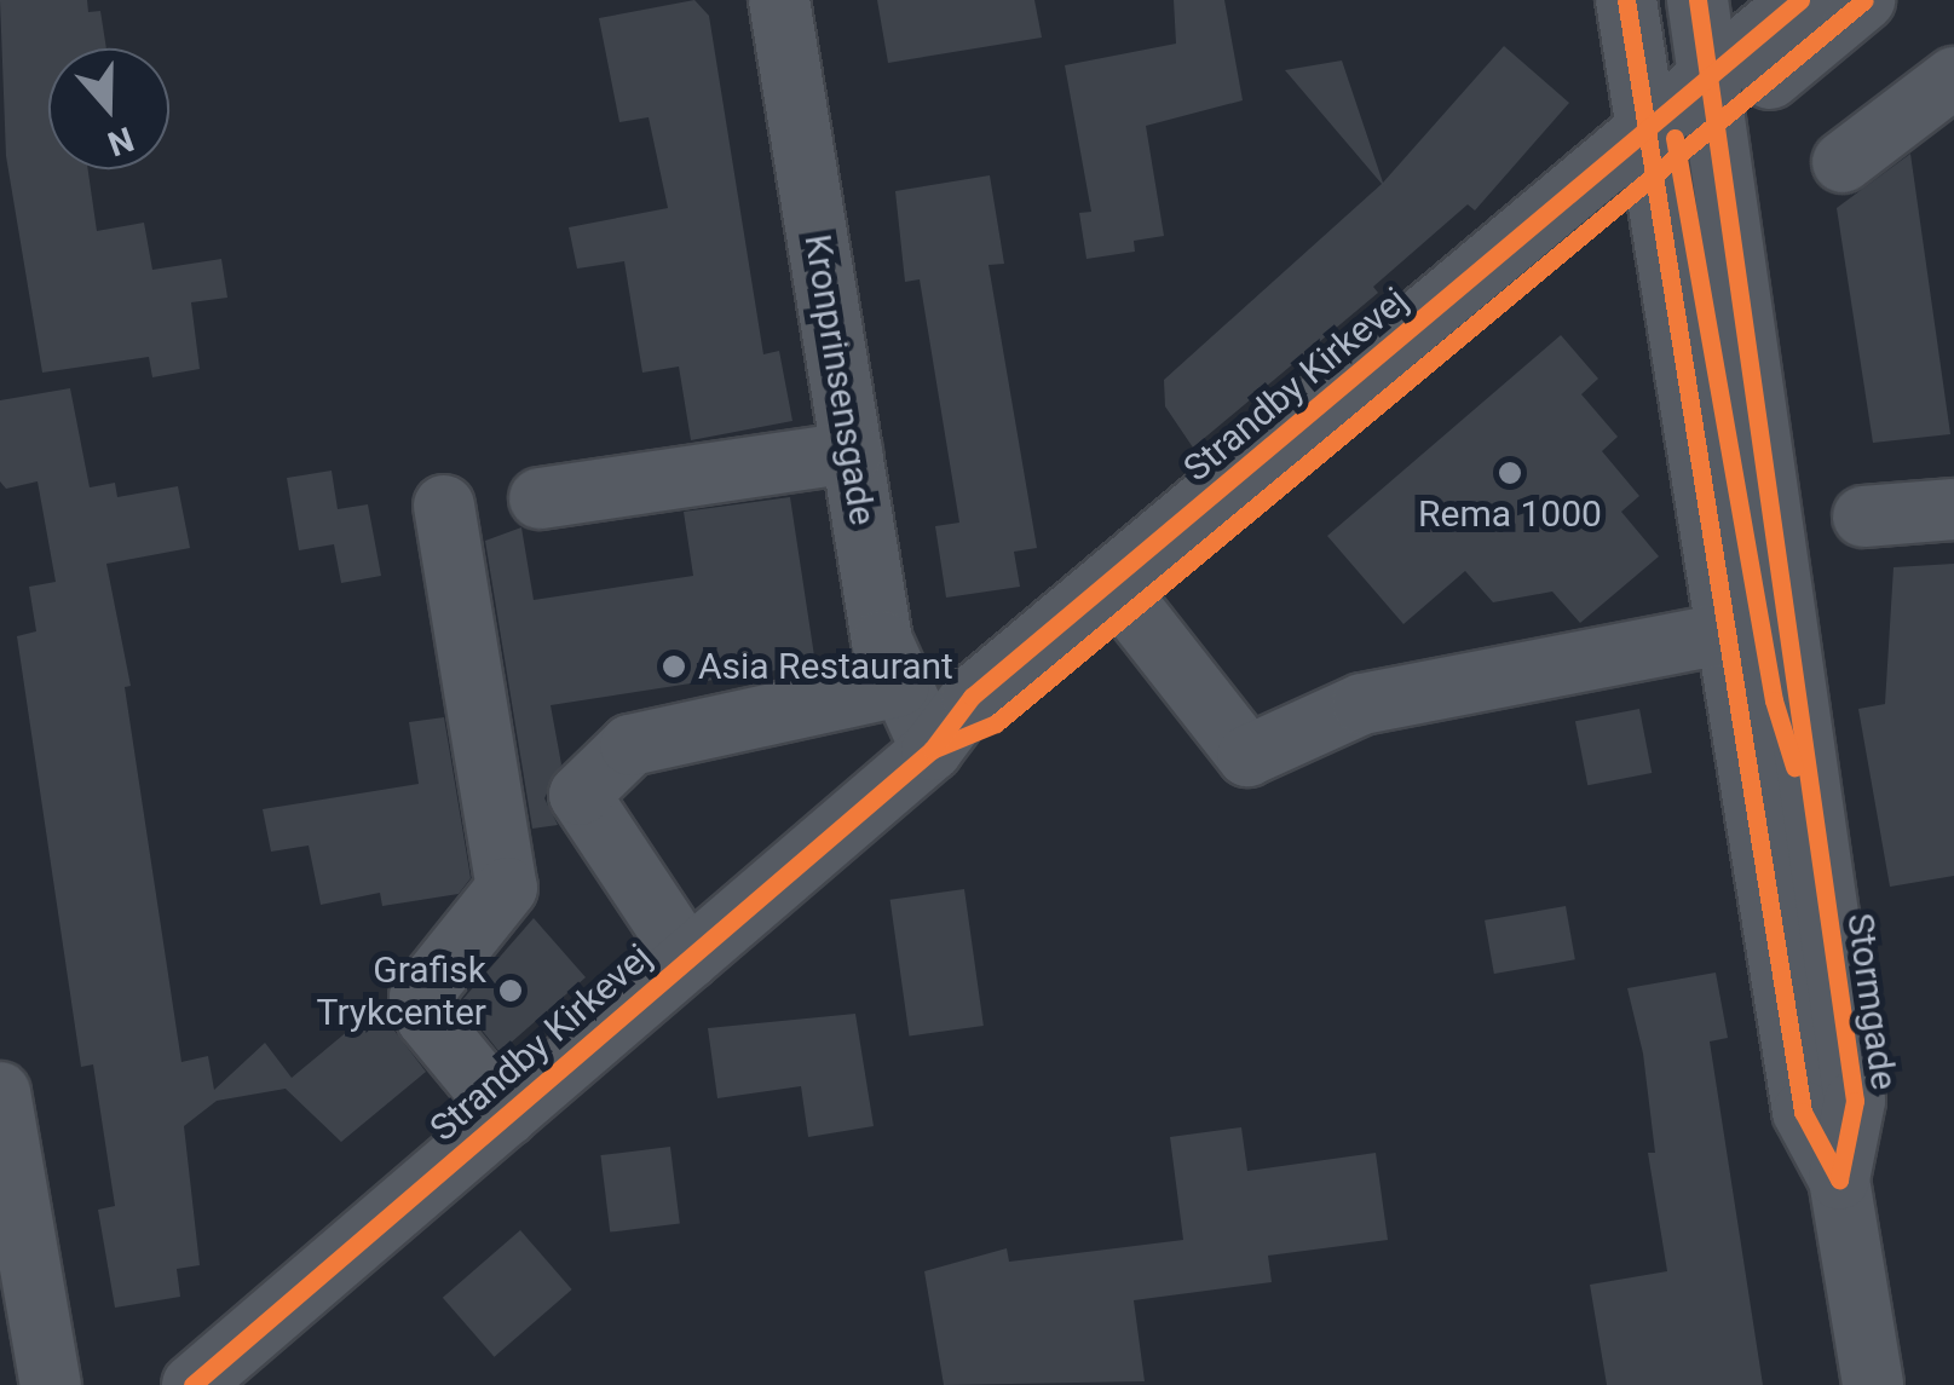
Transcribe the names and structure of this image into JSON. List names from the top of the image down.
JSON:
{
  "streets": {
    "street": ["Kronprinsensgade", "Strandby Kirkevej", "Stormgade"]
  },
  "crossings": [
    ["Kronprinsensgade", "Strandby Kirkevej"],
    ["Strandby Kirkevej", "Stormgade"]
  ],
  "places": ["Rema 1000", "Asia Restaurant", "Grafisk Trykcenter"],
  "north": "bottom"
}
